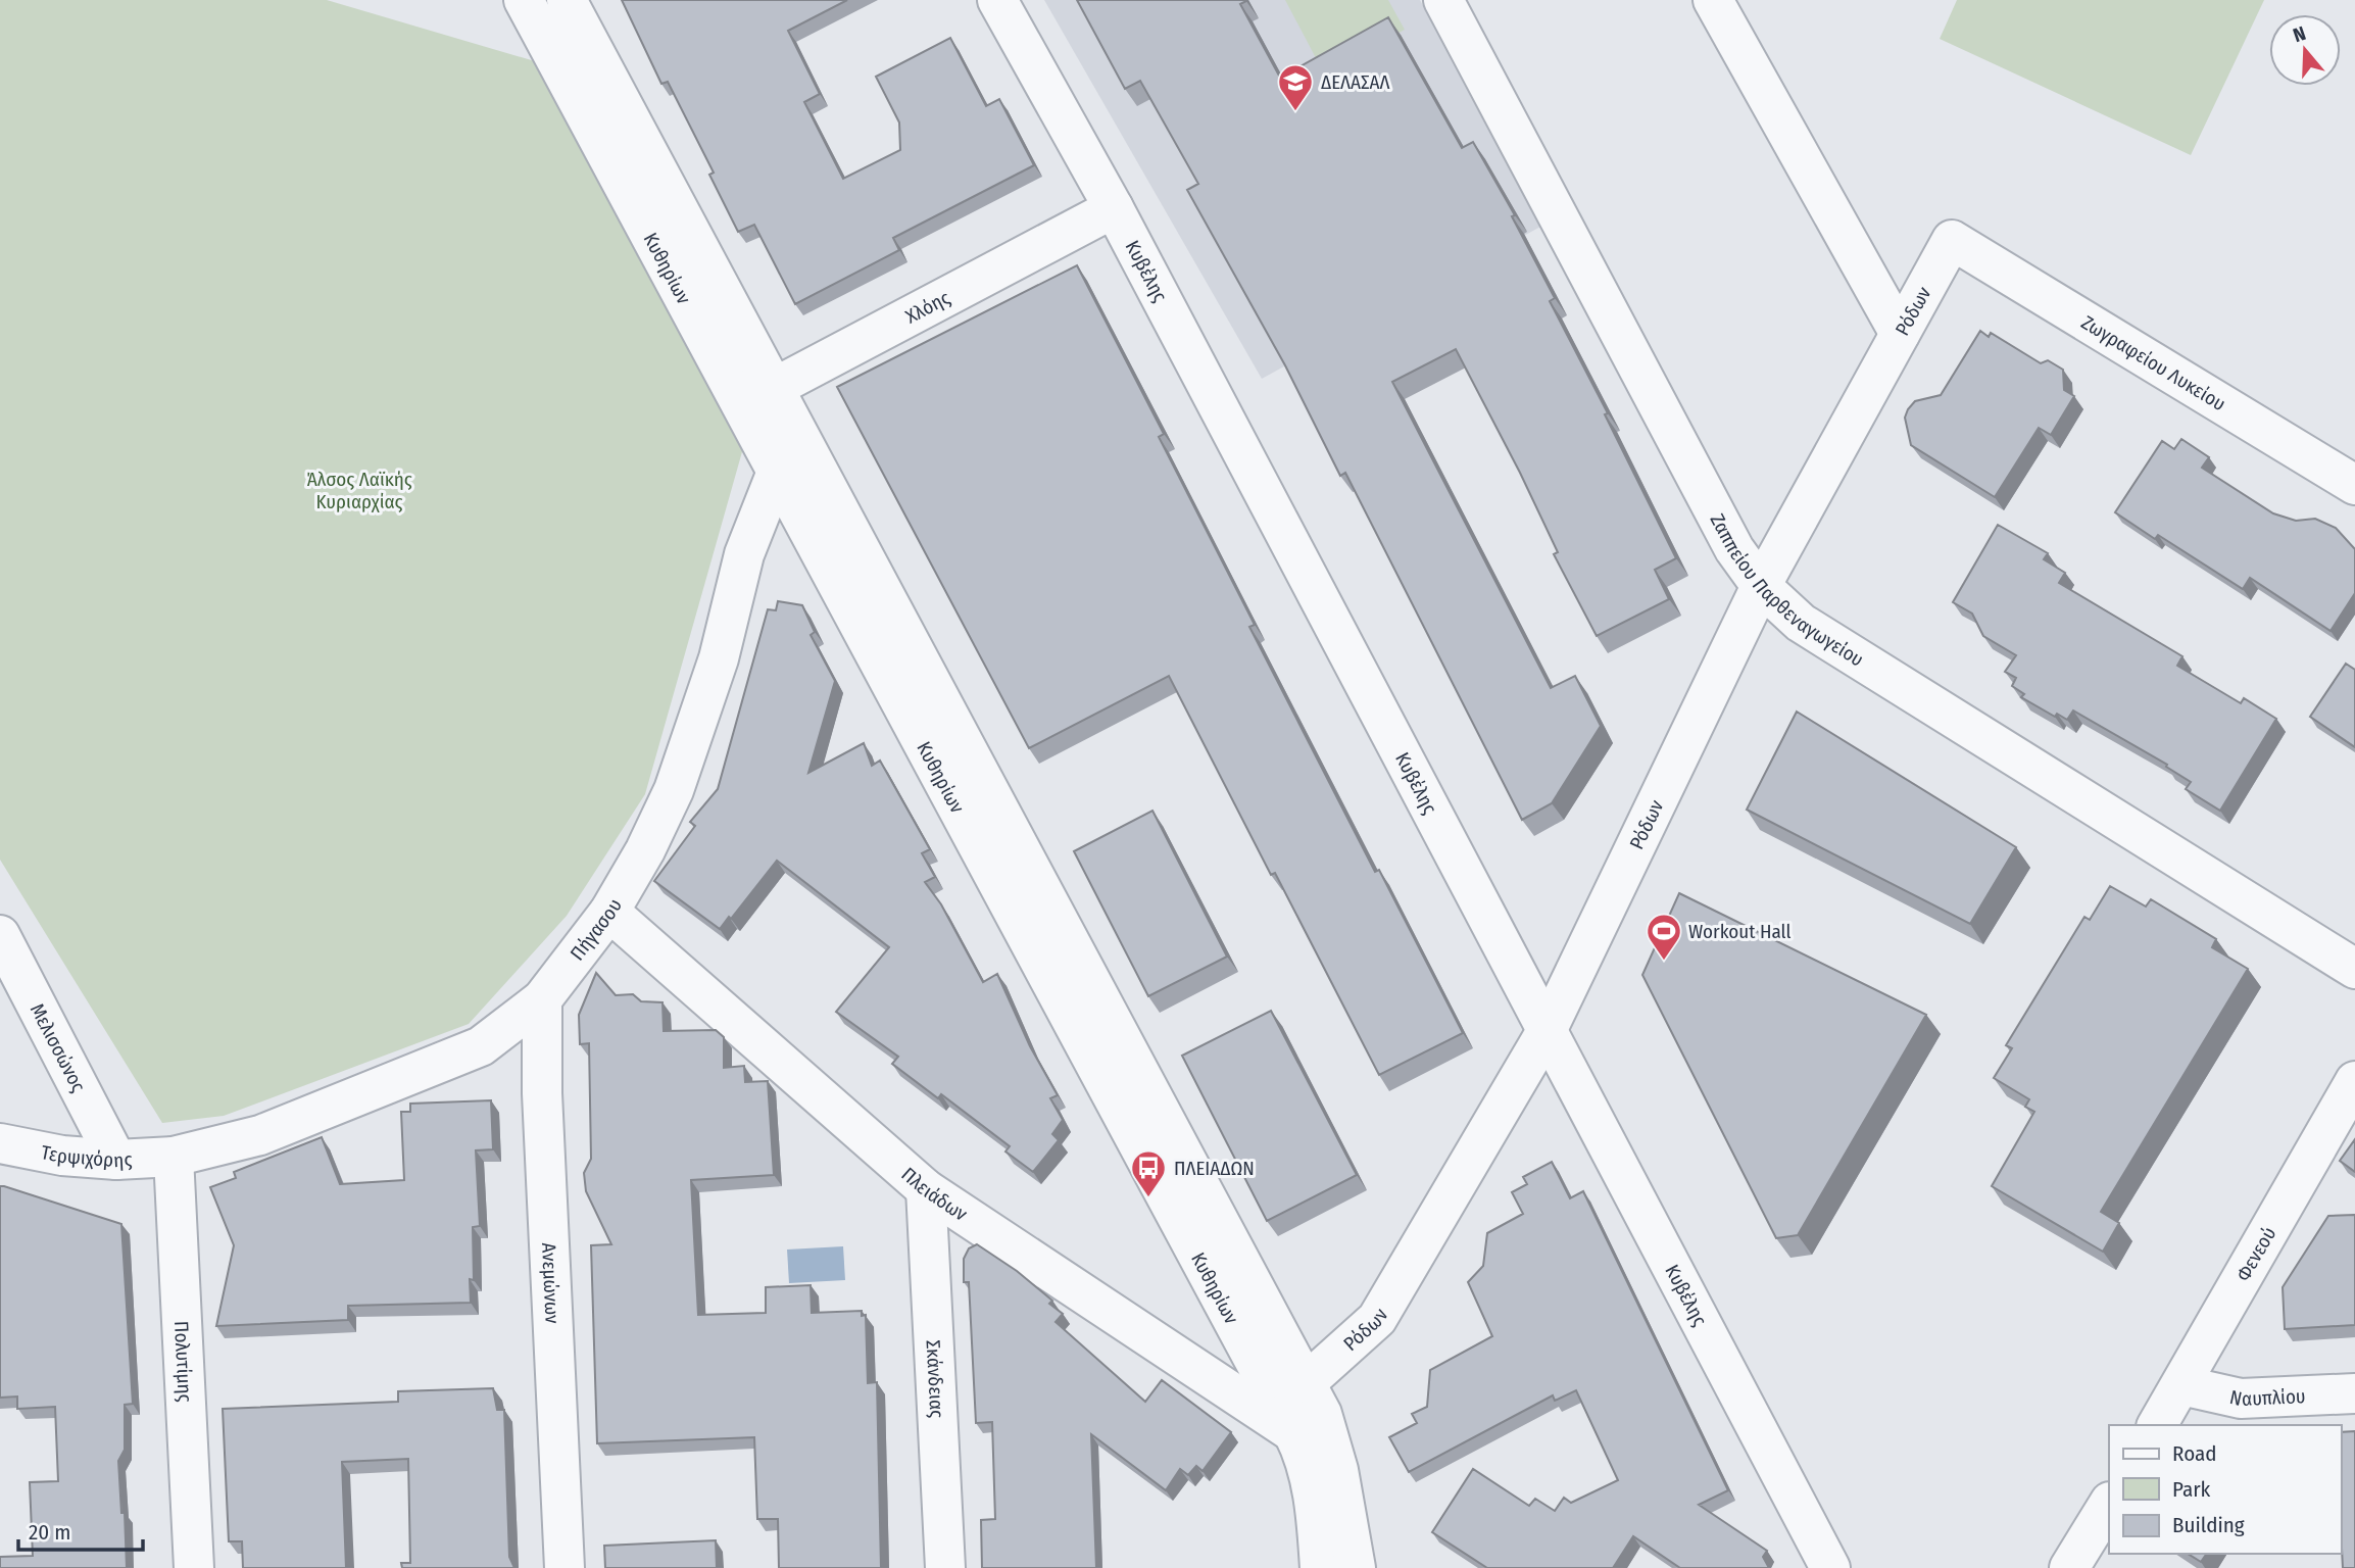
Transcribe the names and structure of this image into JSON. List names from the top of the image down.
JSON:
{
  "streets": {
    "street": [
      "Κυθηρίων",
      "Κυβέλης",
      "Χλόης",
      "Ρόδων",
      "Ζωγραφείου Λυκείου",
      "Ζαππείου Παρθεναγωγείου",
      "Πήγασου",
      "Μελισσώνος",
      "Τερψιχόρης",
      "Πλειάδων",
      "Φενεού",
      "Ανεμώνων",
      "Πολυτίμης",
      "Σκάνδειας",
      "Ναυπλίου"
    ]
  },
  "crossings": [
    ["Κυθηρίων", "Χλόης"],
    ["Κυθηρίων", "Ρόδων"],
    ["Κυθηρίων", "Πήγασου"],
    ["Κυθηρίων", "Πλειάδων"],
    ["Κυβέλης", "Χλόης"],
    ["Κυβέλης", "Ρόδων"],
    ["Ρόδων", "Ζωγραφείου Λυκείου"],
    ["Ρόδων", "Ζαππείου Παρθεναγωγείου"],
    ["Πήγασου", "Τερψιχόρης"],
    ["Πήγασου", "Πλειάδων"],
    ["Πήγασου", "Ανεμώνων"],
    ["Πήγασου", "Πολυτίμης"],
    ["Μελισσώνος", "Τερψιχόρης"],
    ["Τερψιχόρης", "Πολυτίμης"],
    ["Πλειάδων", "Σκάνδειας"],
    ["Φενεού", "Ναυπλίου"]
  ],
  "parks": ["Άλσος Λαϊκής Κυριαρχίας"],
  "places": {
    "school or university": ["ΔΕΛΑΣΑΛ"],
    "sports": ["Workout Hall"],
    "bus stop": ["ΠΛΕΙΑΔΩΝ"]
  },
  "legend": ["Road", "Park", "Building"],
  "scale_bar": "20 m",
  "north": "top"
}
